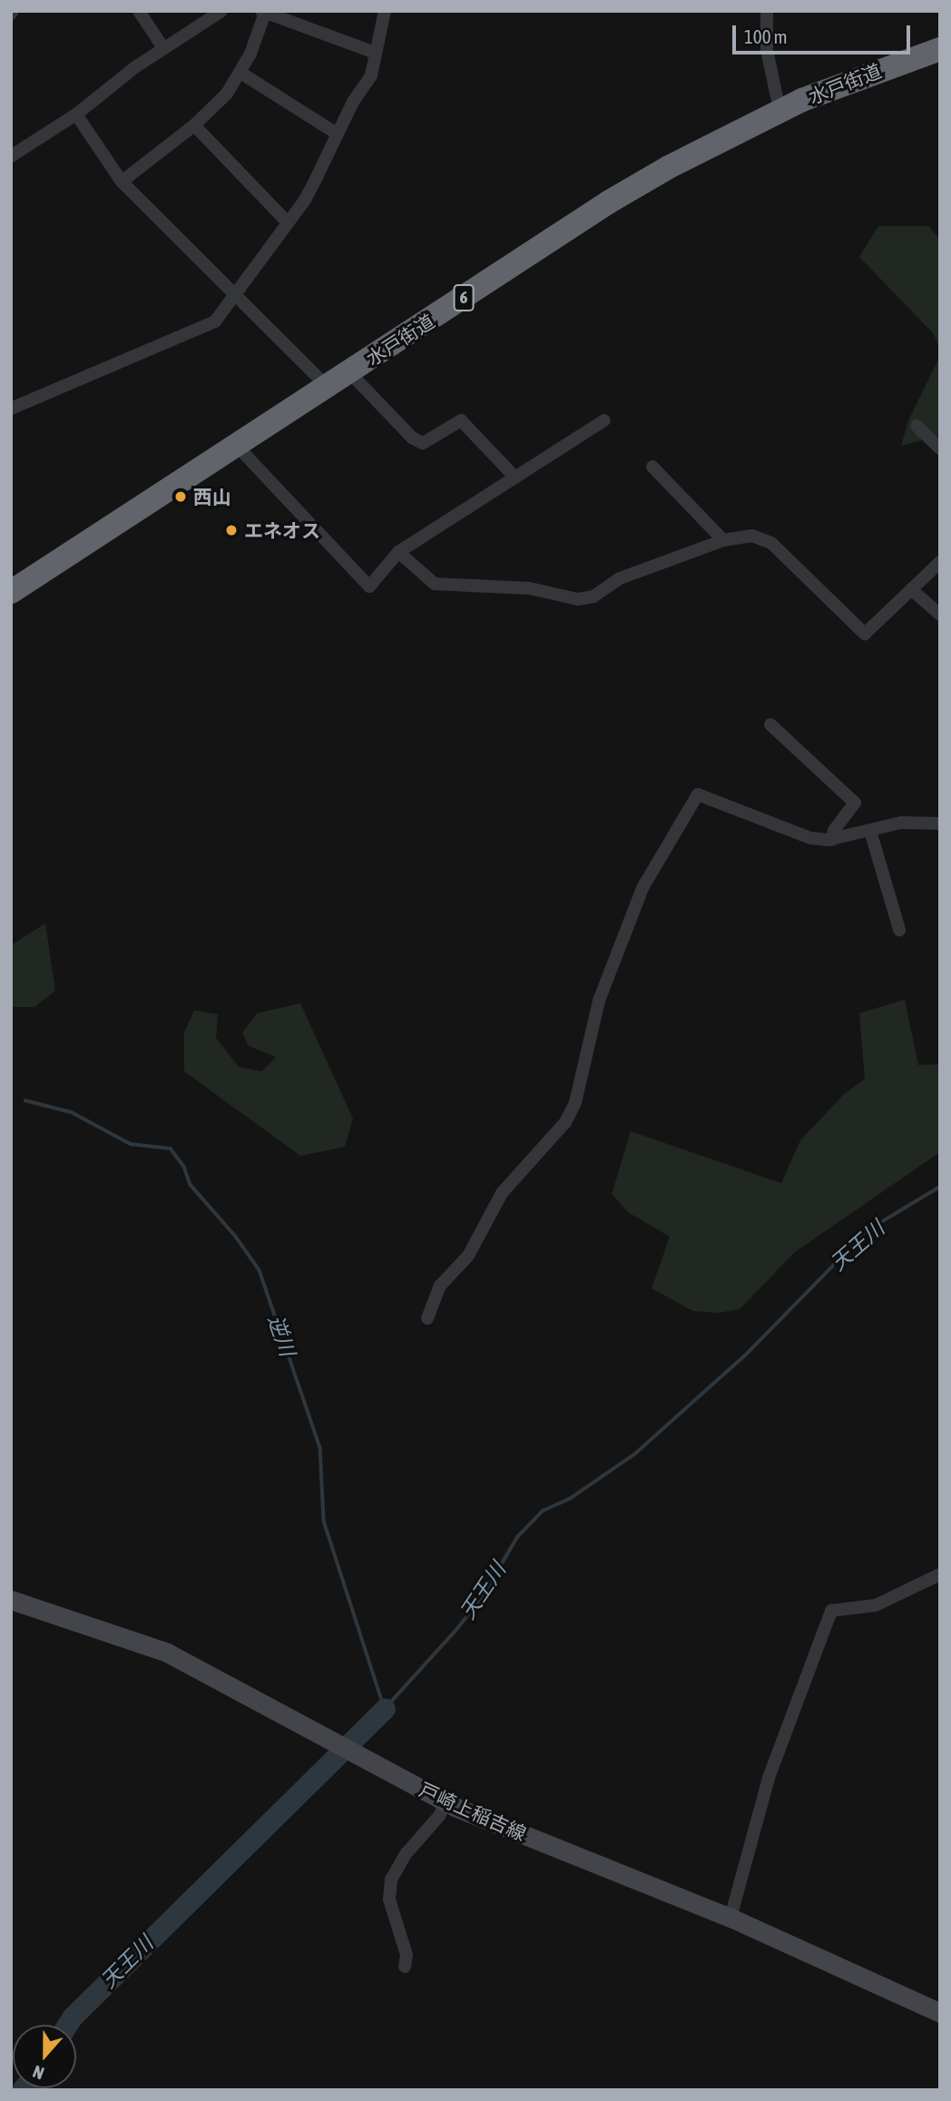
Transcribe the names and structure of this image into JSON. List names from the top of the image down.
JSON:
{
  "streets": {
    "highway": ["水戸街道", "6"],
    "main road": ["戸崎上稲吉線"]
  },
  "water": ["天王川", "逆川"],
  "places": ["西山", "エネオス"],
  "scale_bar": "100 m",
  "north": "bottom"
}
